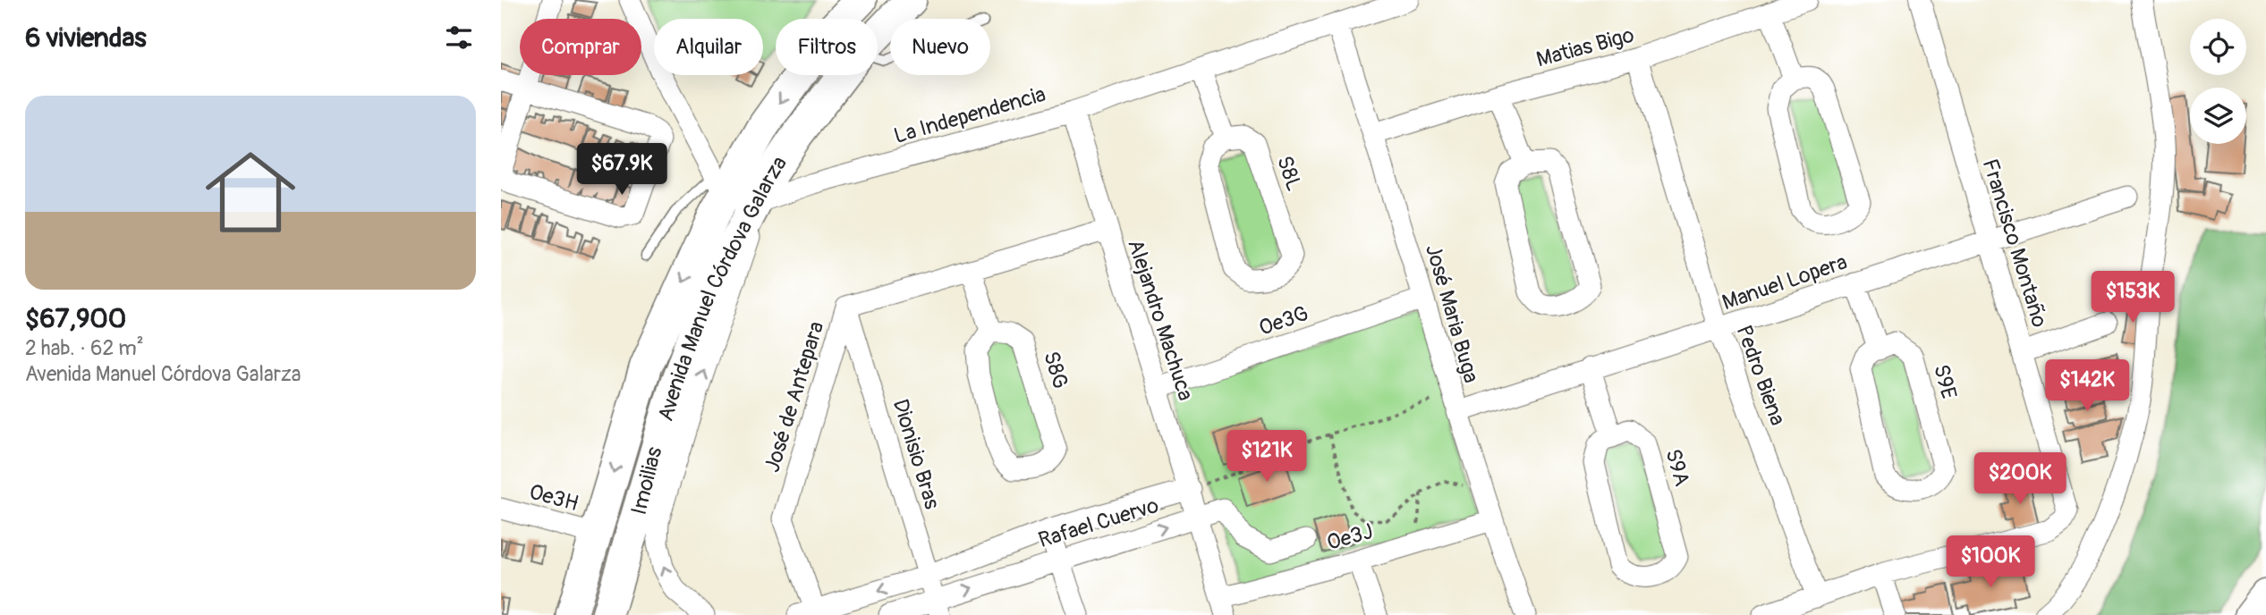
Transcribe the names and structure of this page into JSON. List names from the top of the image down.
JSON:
{
  "streets": {
    "main road": ["Avenida Manuel Córdova Galarza"],
    "street": [
      "Matias Bigo",
      "La Independencia",
      "S8L",
      "Francisco Montaño",
      "Manuel Lopera",
      "José Maria Buga",
      "Alejandro Machuca",
      "Oe3G",
      "S8G",
      "Pedro Biena",
      "S9E",
      "José de Antepara",
      "Dionisio Bras",
      "S9A",
      "Imoilias",
      "Oe3H",
      "Rafael Cuervo",
      "Oe3J"
    ]
  },
  "crossings": [
    ["Matias Bigo", "José Maria Buga"],
    ["Matias Bigo", "Pedro Biena"],
    ["La Independencia", "Avenida Manuel Córdova Galarza"],
    ["La Independencia", "José Maria Buga"],
    ["La Independencia", "Alejandro Machuca"],
    ["La Independencia", "Imoilias"],
    ["Francisco Montaño", "Manuel Lopera"],
    ["Francisco Montaño", "Pedro Biena"],
    ["Manuel Lopera", "José Maria Buga"],
    ["Manuel Lopera", "Pedro Biena"],
    ["Avenida Manuel Córdova Galarza", "Imoilias"],
    ["Avenida Manuel Córdova Galarza", "Oe3H"],
    ["José Maria Buga", "Oe3G"],
    ["José Maria Buga", "Oe3J"],
    ["Alejandro Machuca", "Oe3G"],
    ["Alejandro Machuca", "José de Antepara"],
    ["Alejandro Machuca", "Rafael Cuervo"],
    ["Alejandro Machuca", "Oe3J"],
    ["José de Antepara", "Dionisio Bras"],
    ["Dionisio Bras", "Rafael Cuervo"]
  ],
  "one_way": ["Imoilias"],
  "page": {
    "heading": "6 viviendas",
    "chip": [
      "Comprar",
      "Alquilar",
      "Filtros",
      "Nuevo"
    ],
    "list": [
      {
        "name": "$67,900",
        "note": "2 hab. · 62 m² · Avenida Manuel Córdova Galarza"
      }
    ],
    "price": [
      "$67.9K",
      "$153K",
      "$142K",
      "$121K",
      "$200K",
      "$100K"
    ]
  }
}
